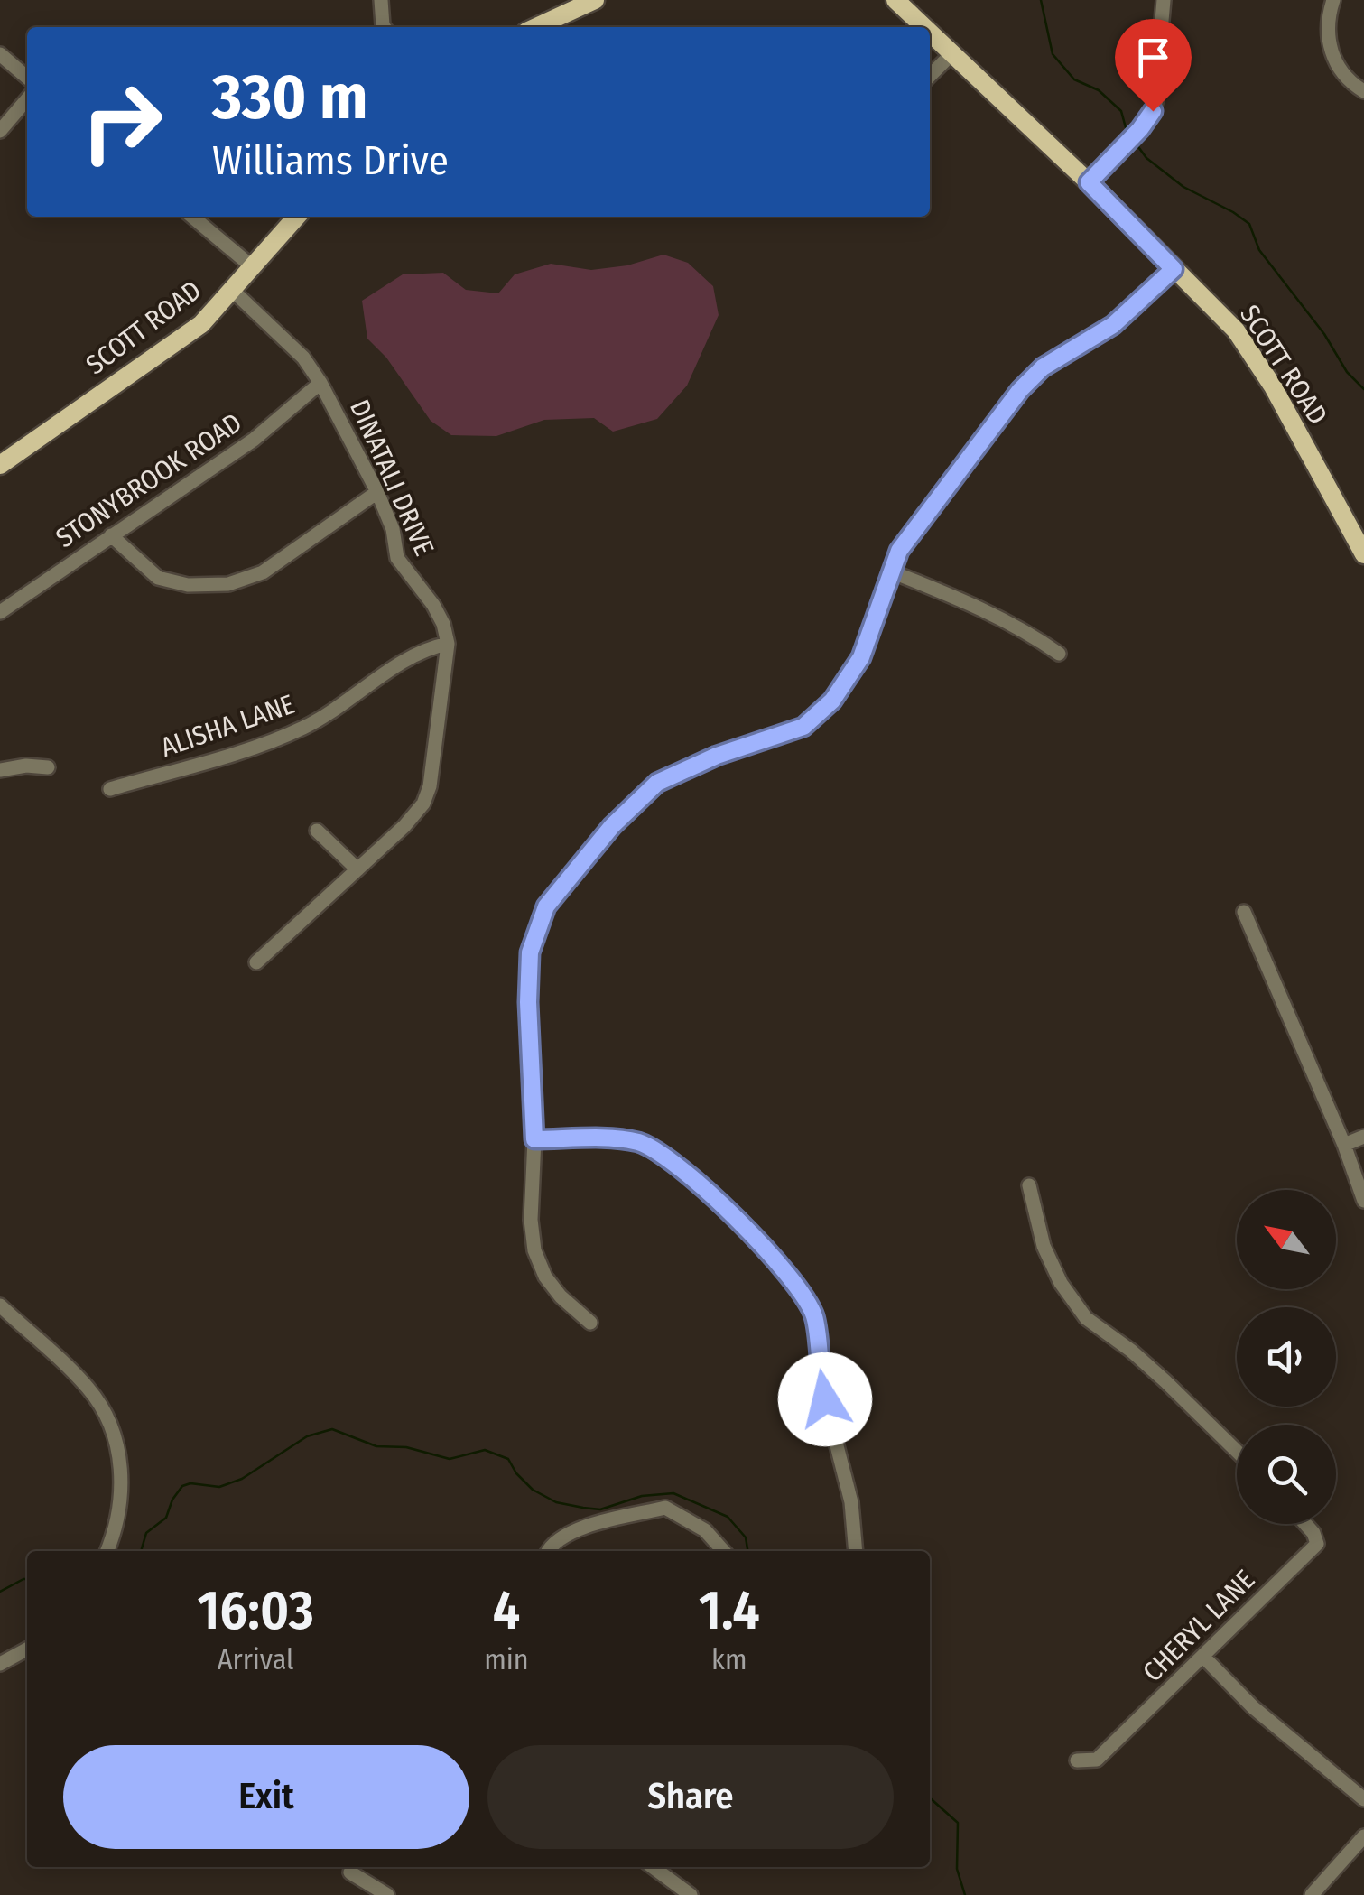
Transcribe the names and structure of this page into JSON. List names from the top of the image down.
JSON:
{
  "streets": {
    "main road": ["SCOTT ROAD"],
    "street": [
      "DINATALI DRIVE",
      "STONYBROOK ROAD",
      "ALISHA LANE",
      "CHERYL LANE"
    ]
  },
  "crossings": [
    ["SCOTT ROAD", "DINATALI DRIVE"],
    ["DINATALI DRIVE", "STONYBROOK ROAD"],
    ["DINATALI DRIVE", "ALISHA LANE"]
  ],
  "north": "top left",
  "page": {
    "turn": ["330 m", "Williams Drive"],
    "eta": [
      "16:03",
      "Arrival",
      "4",
      "min",
      "1.4",
      "km"
    ],
    "buttons": ["Exit", "Share"]
  }
}
